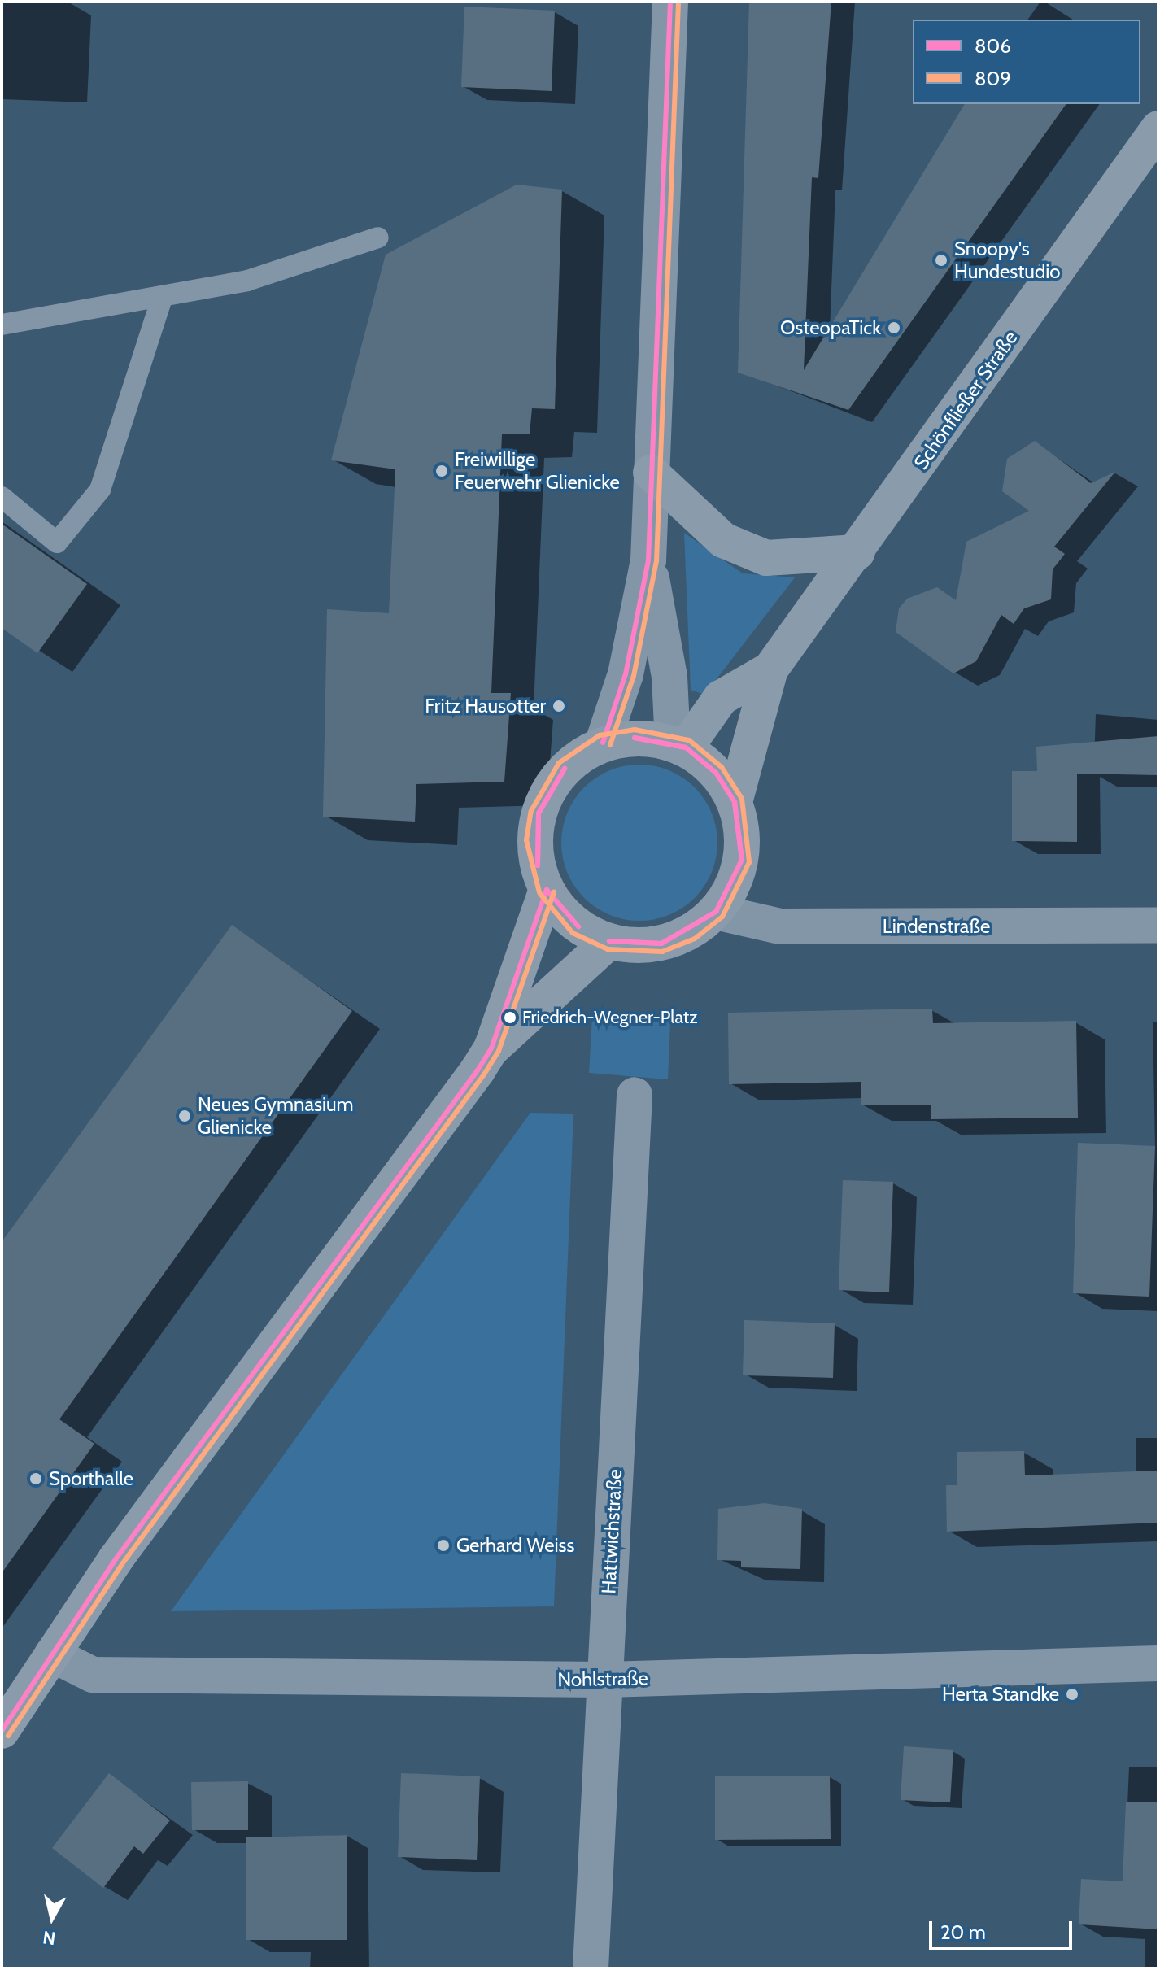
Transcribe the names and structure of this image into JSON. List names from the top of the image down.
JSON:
{
  "streets": {
    "main road": ["Schönfließer Straße"],
    "street": ["Lindenstraße", "Hattwichstraße", "Nohlstraße"]
  },
  "crossings": [
    ["Schönfließer Straße", "Lindenstraße"],
    ["Hattwichstraße", "Nohlstraße"]
  ],
  "places": [
    "Snoopy's Hundestudio",
    "OsteopaTick",
    "Freiwillige Feuerwehr Glienicke",
    "Fritz Hausotter",
    "Friedrich-Wegner-Platz",
    "Neues Gymnasium Glienicke",
    "Sporthalle",
    "Gerhard Weiss",
    "Herta Standke"
  ],
  "lines": ["transit line 806", "transit line 809"],
  "legend": ["806", "809"],
  "scale_bar": "20 m",
  "north": "bottom"
}
